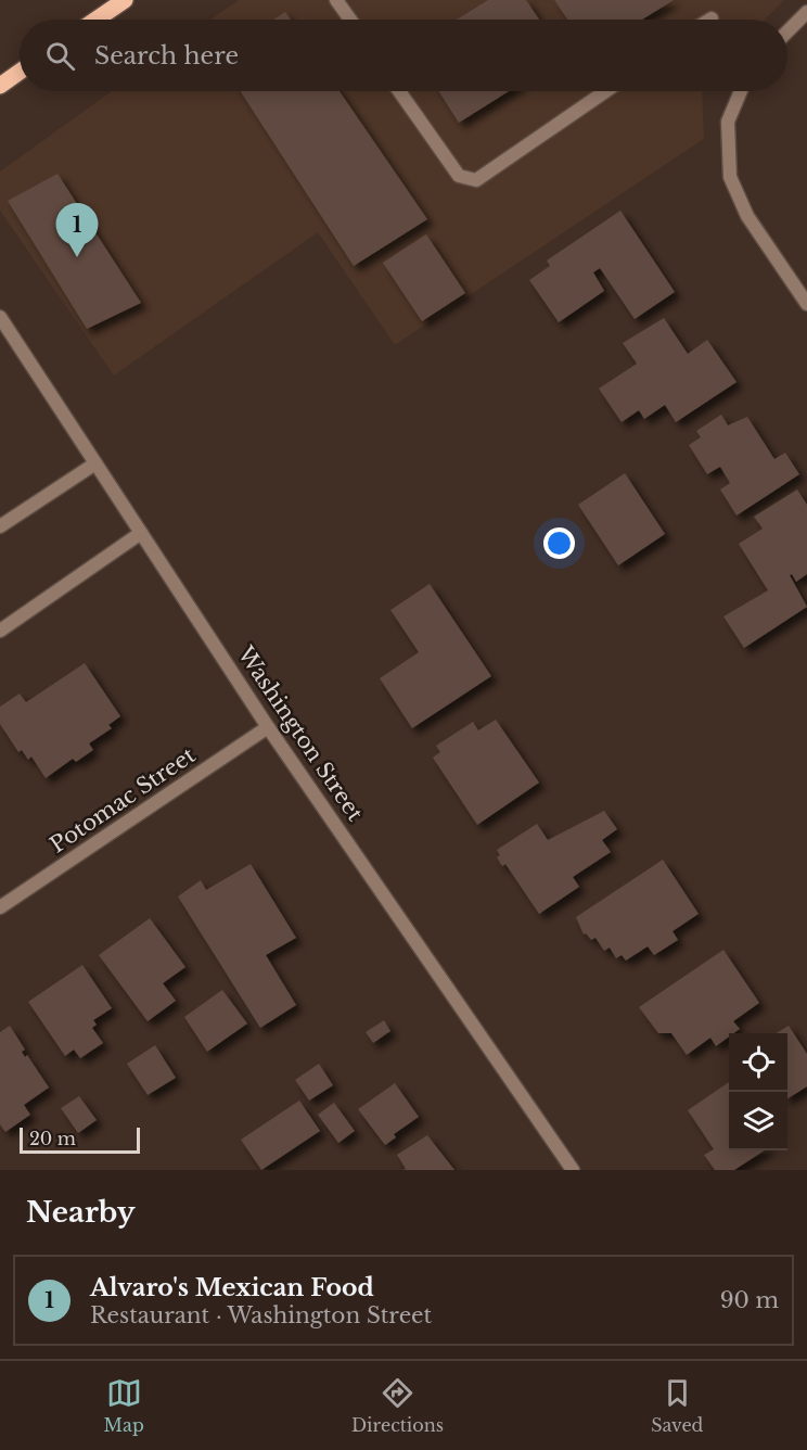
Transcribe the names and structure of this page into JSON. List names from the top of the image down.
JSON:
{
  "streets": {
    "street": ["Washington Street", "Potomac Street"]
  },
  "crossings": [
    ["Washington Street", "Potomac Street"]
  ],
  "scale_bar": "20 m",
  "page": {
    "search": "Search here",
    "pins": "1",
    "scale": "20 m",
    "heading": "Nearby",
    "list": [
      {
        "mark": "1",
        "name": "Alvaro's Mexican Food",
        "note": "Restaurant · Washington Street",
        "value": "90 m"
      }
    ],
    "nav": ["Map", "Directions", "Saved"]
  }
}
